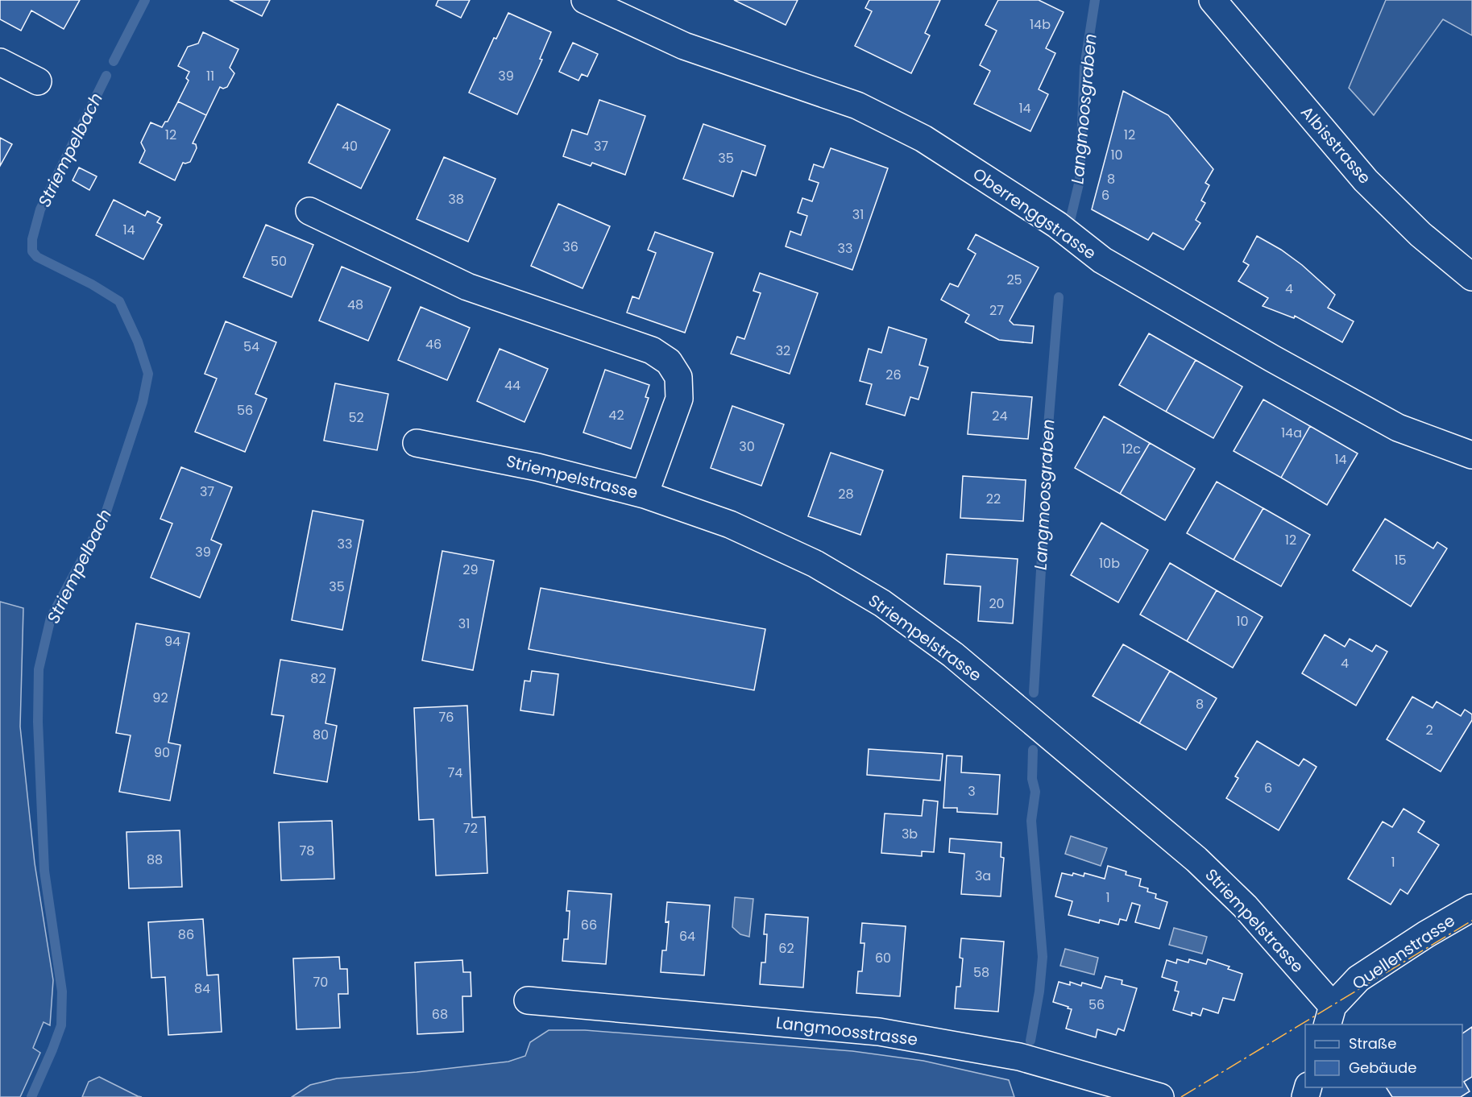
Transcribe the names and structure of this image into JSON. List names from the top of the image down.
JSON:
{
  "streets": {
    "street": [
      "Albisstrasse",
      "Oberrenggstrasse",
      "Striempelstrasse",
      "Quellenstrasse",
      "Langmoosstrasse"
    ]
  },
  "crossings": [
    ["Striempelstrasse", "Quellenstrasse"]
  ],
  "water": ["Langmoosgraben", "Striempelbach"],
  "house_numbers": [
    "14b",
    "11",
    "39",
    "14",
    "12",
    "12",
    "40",
    "37",
    "10",
    "35",
    "8",
    "6",
    "38",
    "31",
    "14",
    "36",
    "33",
    "50",
    "25",
    "4",
    "48",
    "27",
    "46",
    "54",
    "32",
    "26",
    "44",
    "56",
    "42",
    "24",
    "52",
    "14a",
    "30",
    "12c",
    "14",
    "37",
    "28",
    "22",
    "12",
    "33",
    "39",
    "15",
    "10b",
    "29",
    "35",
    "20",
    "10",
    "31",
    "94",
    "4",
    "82",
    "92",
    "8",
    "76",
    "2",
    "80",
    "90",
    "74",
    "6",
    "3",
    "72",
    "3b",
    "78",
    "88",
    "1",
    "3a",
    "1",
    "66",
    "86",
    "64",
    "62",
    "60",
    "58",
    "70",
    "84",
    "56",
    "68"
  ],
  "legend": ["Straße", "Gebäude"]
}
